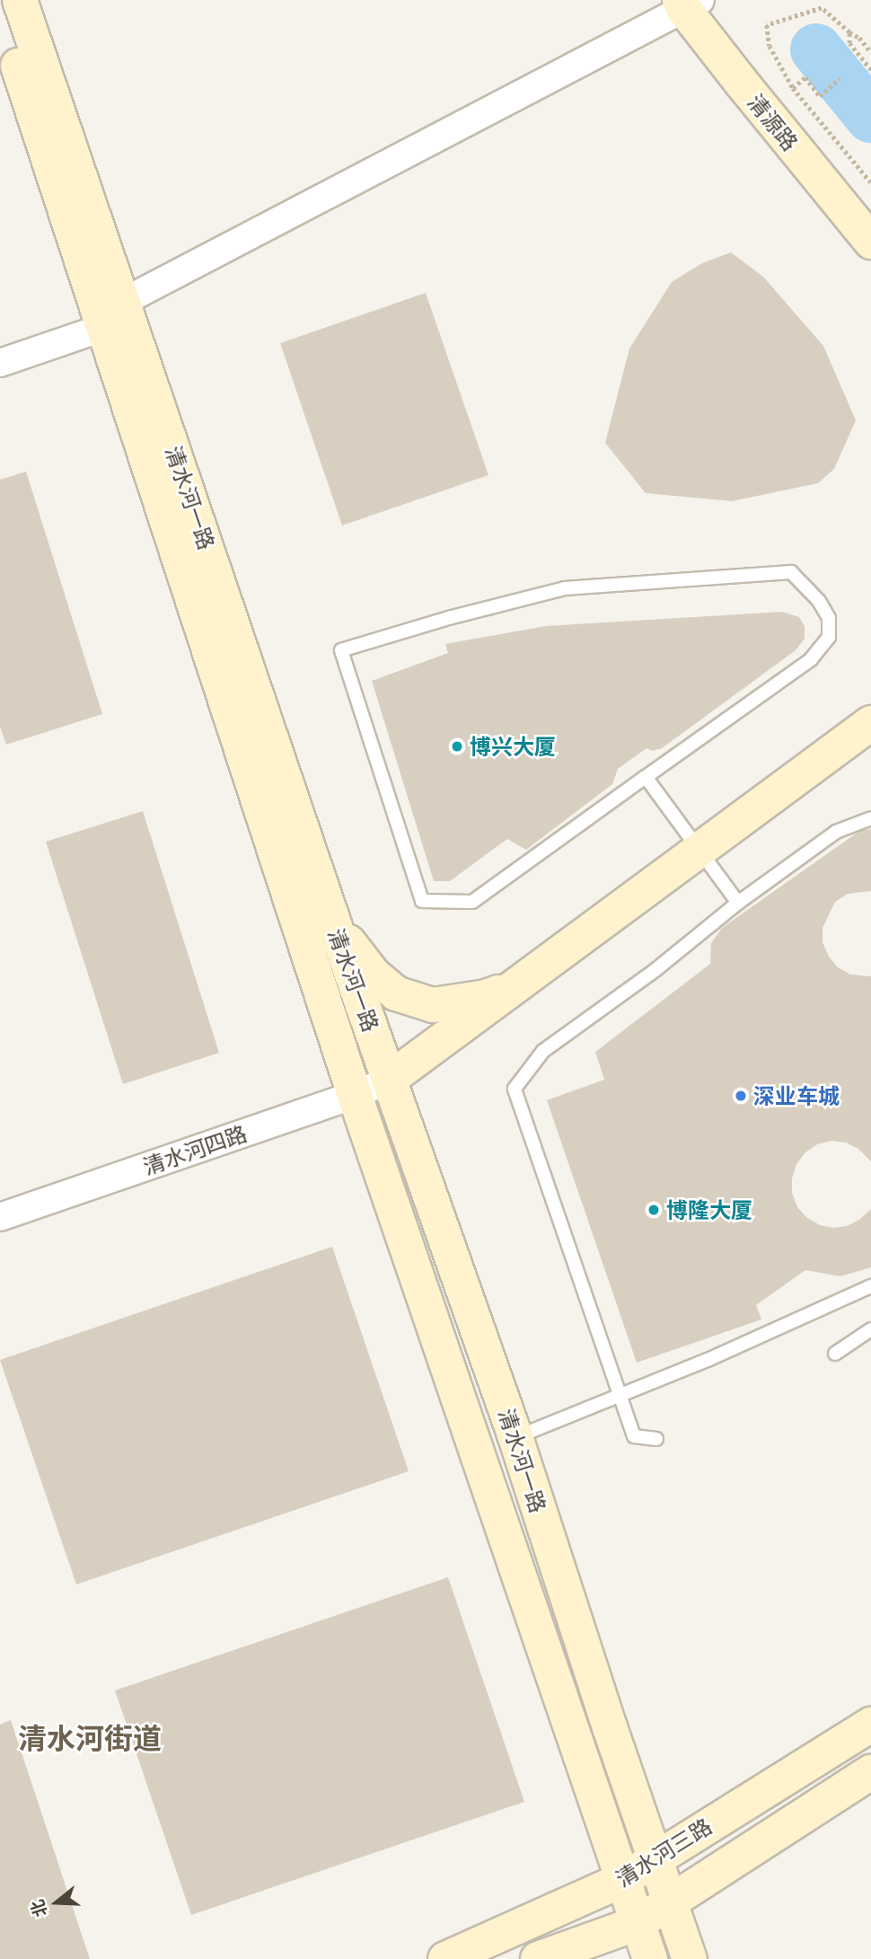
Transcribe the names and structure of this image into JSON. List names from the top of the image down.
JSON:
{
  "streets": {
    "street": [
      "清源路",
      "清水河一路",
      "清水河四路",
      "清水河三路"
    ]
  },
  "crossings": [
    ["清水河一路", "清水河四路"],
    ["清水河一路", "清水河三路"]
  ],
  "districts": ["清水河街道"],
  "places": ["博兴大厦", "深业车城", "博隆大厦"],
  "north": "left"
}
